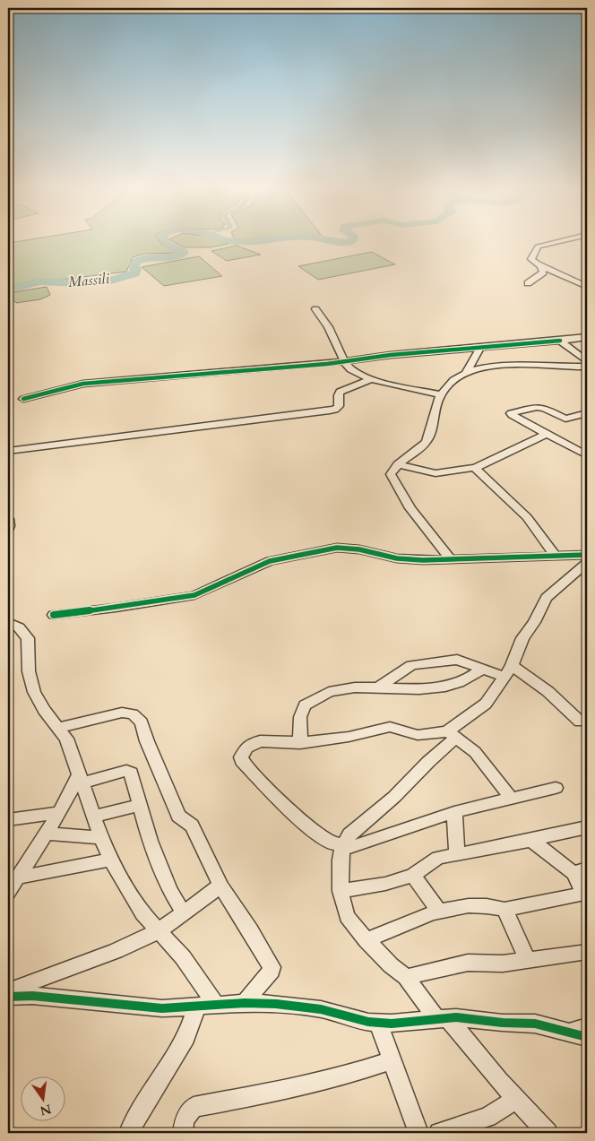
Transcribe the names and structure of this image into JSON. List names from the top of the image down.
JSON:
{
  "water": ["Massili"],
  "north": "bottom"
}
